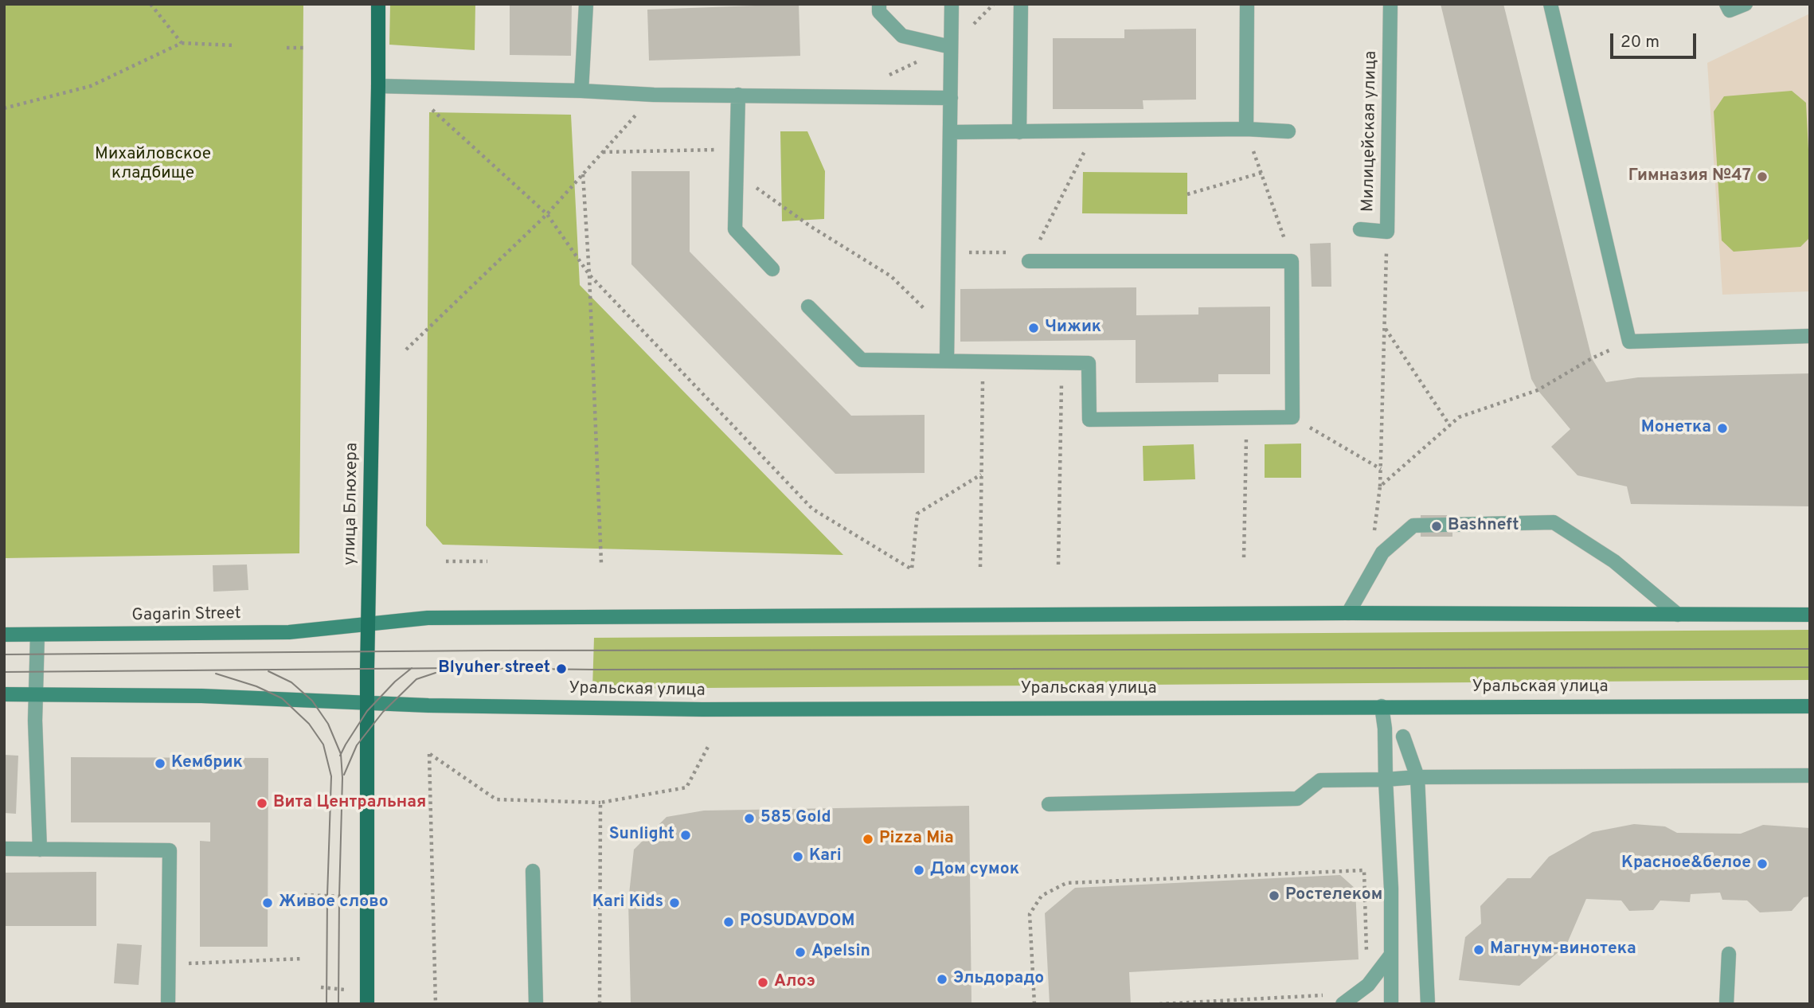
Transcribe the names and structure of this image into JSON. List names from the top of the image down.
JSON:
{
  "streets": {
    "main road": ["улица Блюхера", "Gagarin Street", "Уральская улица"],
    "lane": ["Милицейская улица"]
  },
  "crossings": [
    ["улица Блюхера", "Gagarin Street"],
    ["улица Блюхера", "Уральская улица"]
  ],
  "parks": ["Михайловское кладбище"],
  "places": [
    "Гимназия №47",
    "Чижик",
    "Монетка",
    "Bashneft",
    "Blyuher street",
    "Кембрик",
    "Вита Центральная",
    "585 Gold",
    "Sunlight",
    "Pizza Mia",
    "Kari",
    "Красное&белое",
    "Дом сумок",
    "Ростелеком",
    "Живое слово",
    "Kari Kids",
    "POSUDAVDOM",
    "Магнум-винотека",
    "Apelsin",
    "Эльдорадо",
    "Алоэ"
  ],
  "scale_bar": "20 m"
}
